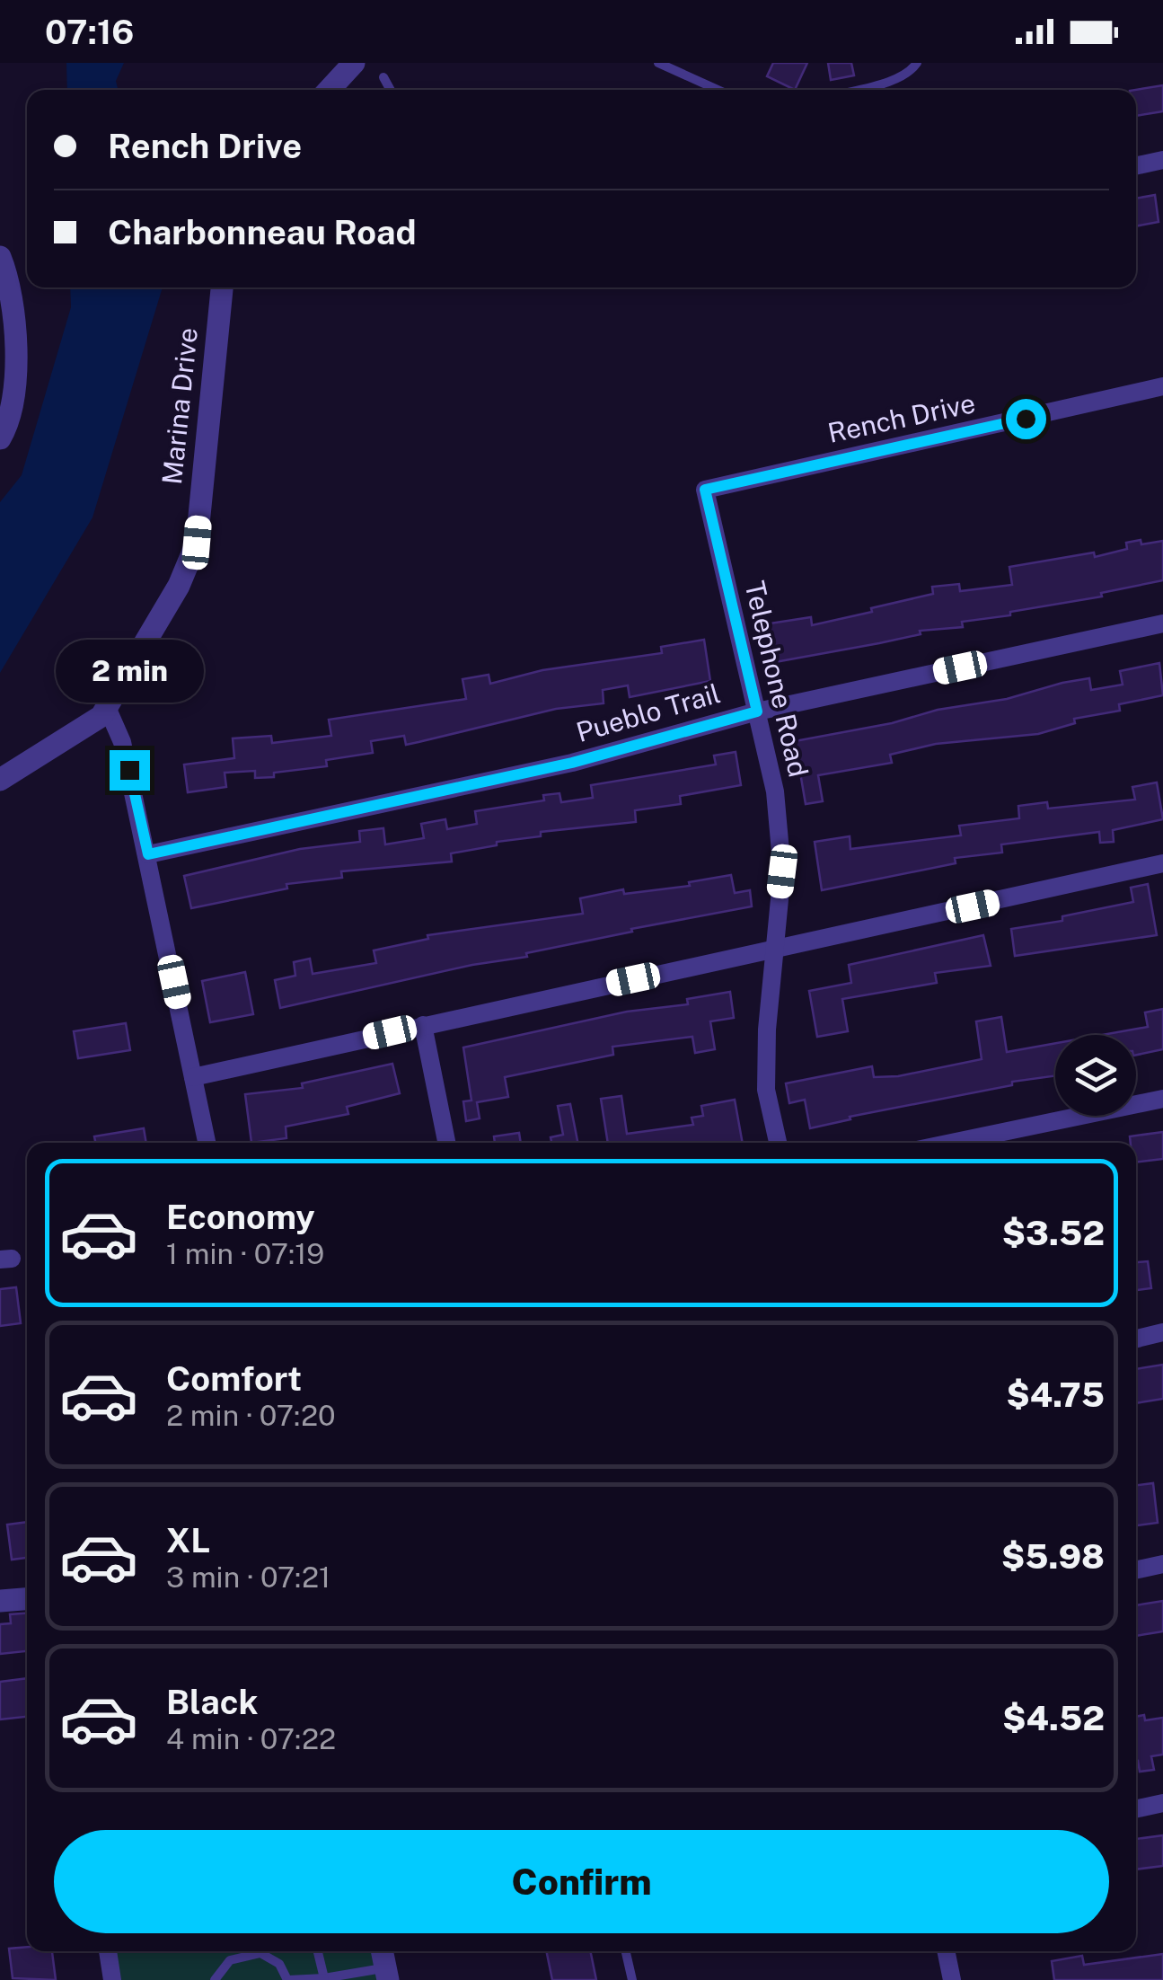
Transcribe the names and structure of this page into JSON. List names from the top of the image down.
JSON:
{
  "streets": {
    "street": [
      "Marina Drive",
      "Rench Drive",
      "Telephone Road",
      "Pueblo Trail"
    ]
  },
  "crossings": [
    ["Rench Drive", "Telephone Road"],
    ["Telephone Road", "Pueblo Trail"]
  ],
  "page": {
    "status": "07:16",
    "banner": ["Rench Drive", "Charbonneau Road"],
    "bubble": "2 min",
    "list": [
      {
        "name": "Economy",
        "note": "1 min · 07:19",
        "value": "$3.52"
      },
      {
        "name": "Comfort",
        "note": "2 min · 07:20",
        "value": "$4.75"
      },
      {
        "name": "XL",
        "note": "3 min · 07:21",
        "value": "$5.98"
      },
      {
        "name": "Black",
        "note": "4 min · 07:22",
        "value": "$4.52"
      }
    ],
    "buttons": "Confirm"
  }
}
